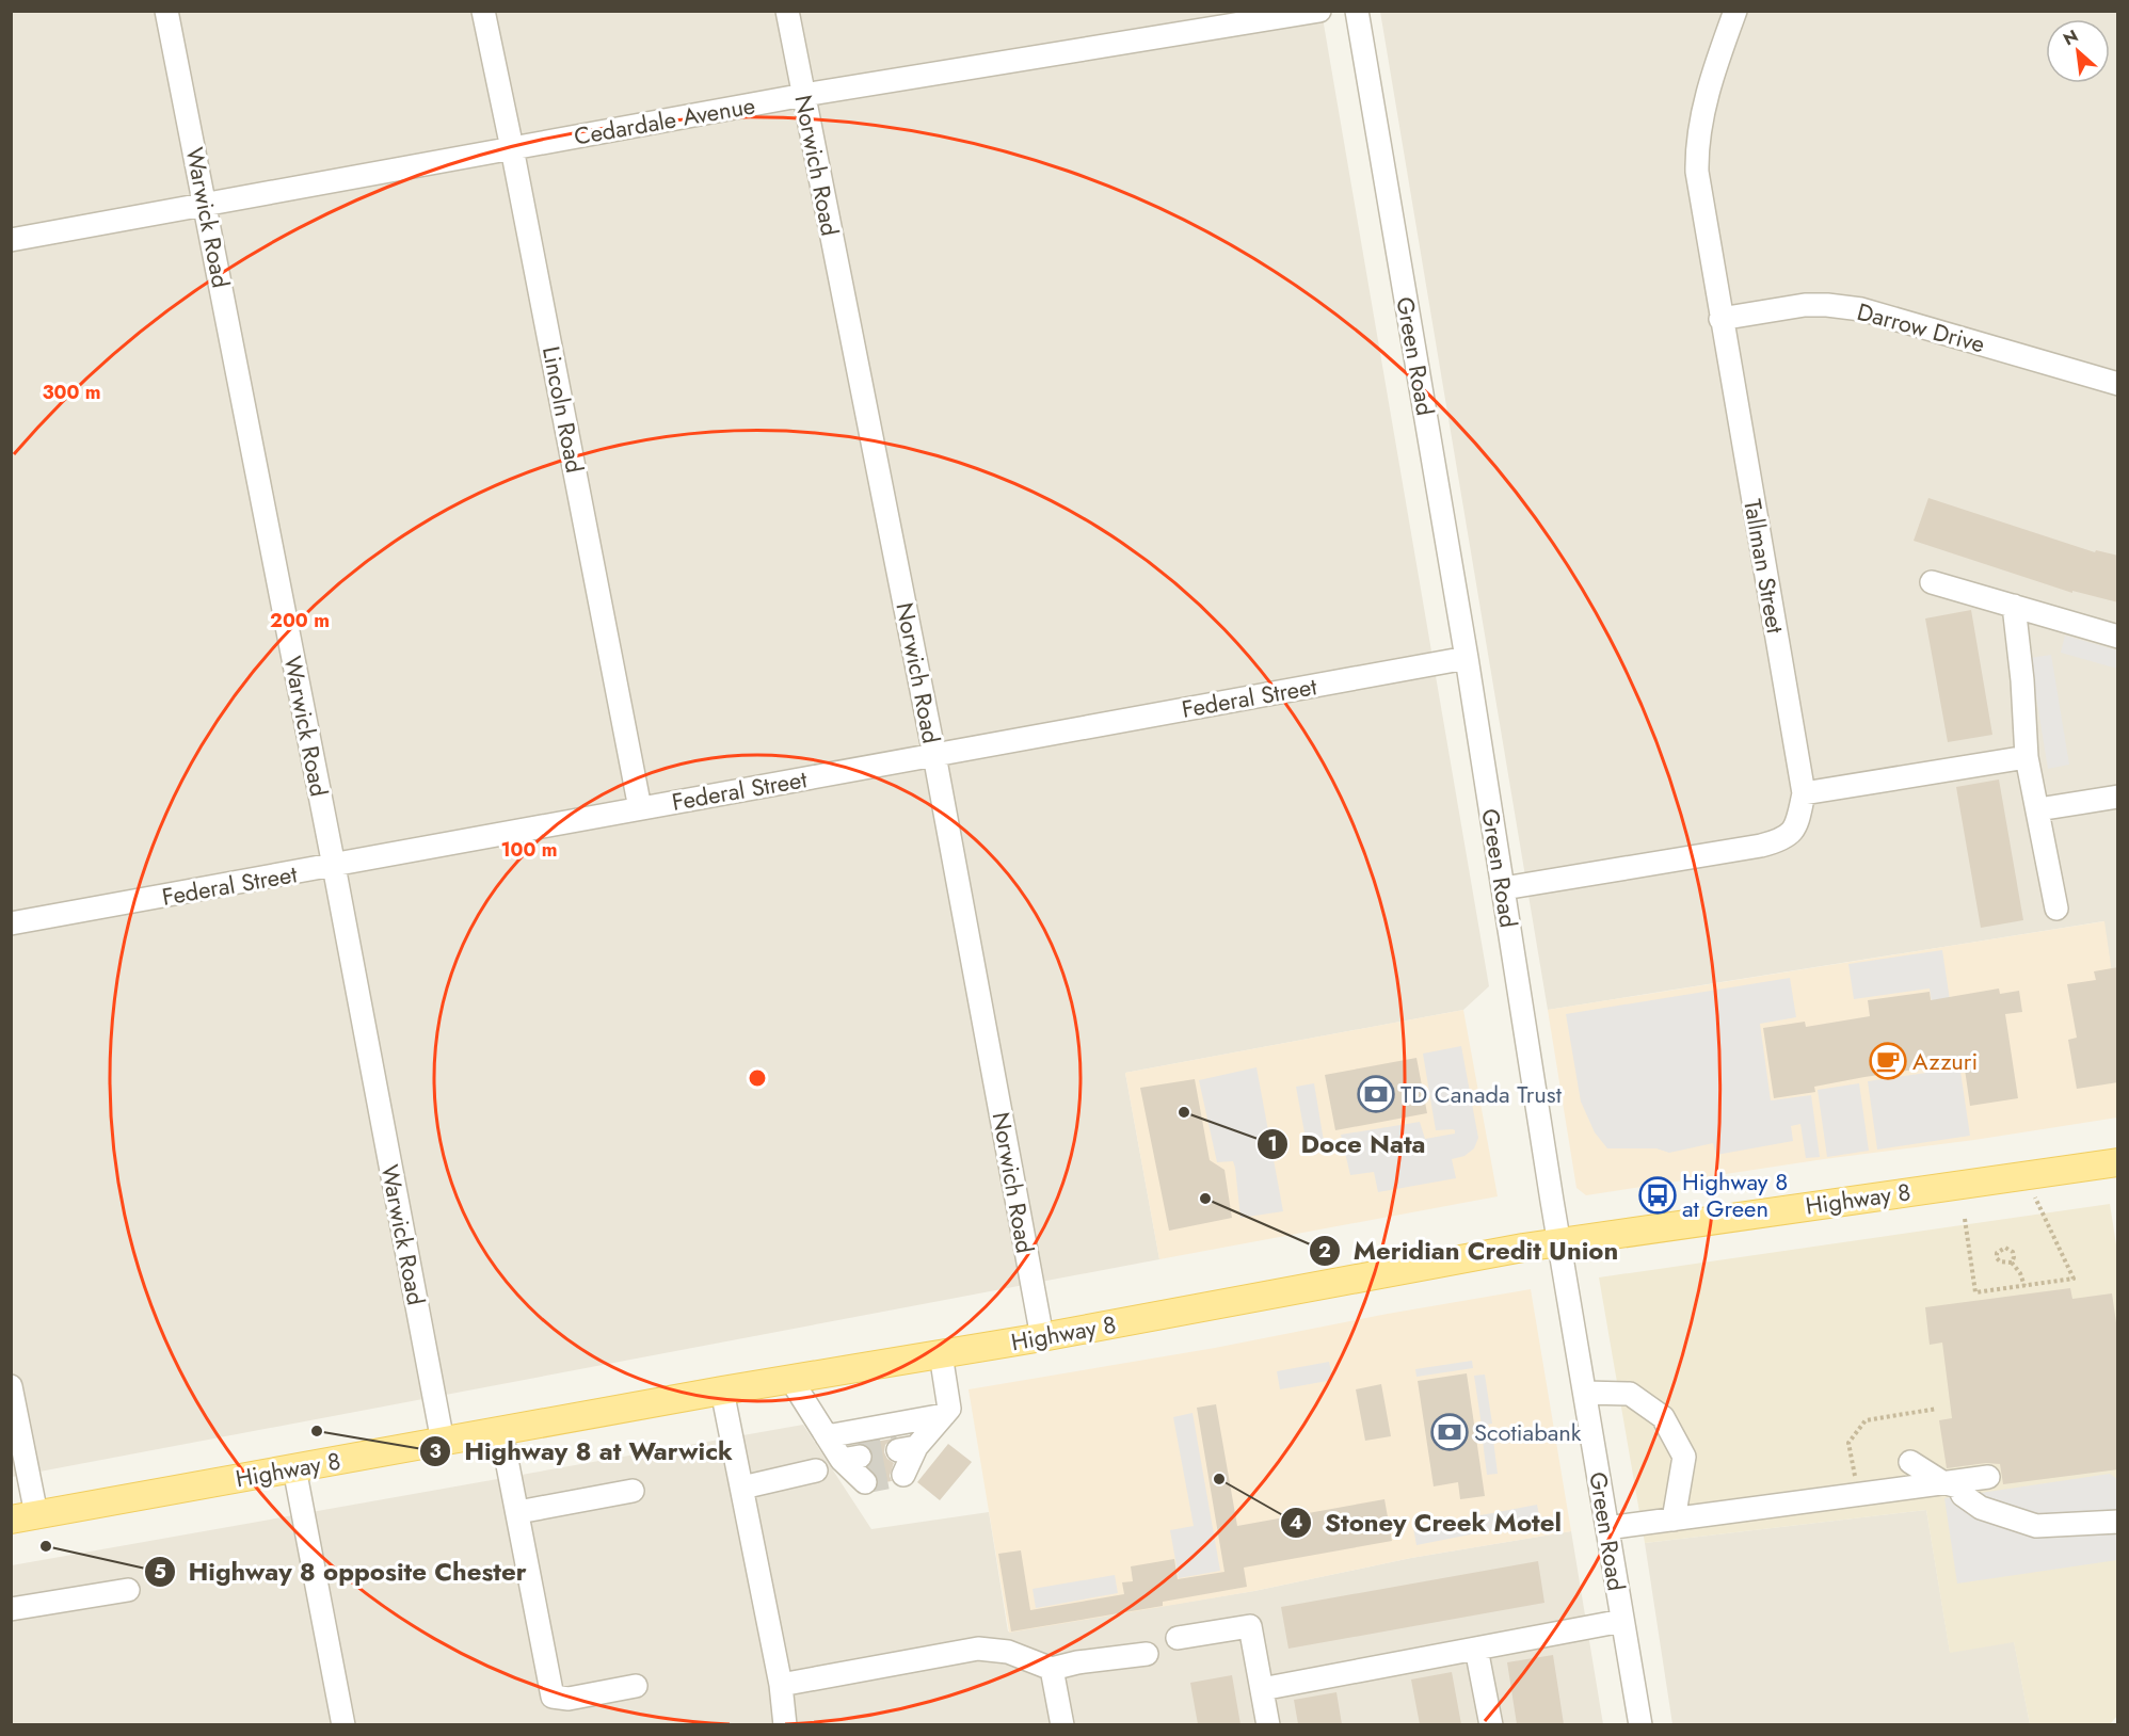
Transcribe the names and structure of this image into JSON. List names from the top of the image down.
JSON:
{
  "streets": {
    "main road": ["Highway 8"],
    "street": [
      "Cedardale Avenue",
      "Norwich Road",
      "Warwick Road",
      "Darrow Drive",
      "Green Road",
      "Lincoln Road",
      "Tallman Street",
      "Federal Street"
    ]
  },
  "crossings": [
    ["Cedardale Avenue", "Norwich Road"],
    ["Cedardale Avenue", "Warwick Road"],
    ["Cedardale Avenue", "Lincoln Road"],
    ["Norwich Road", "Federal Street"],
    ["Norwich Road", "Highway 8"],
    ["Warwick Road", "Federal Street"],
    ["Warwick Road", "Highway 8"],
    ["Darrow Drive", "Tallman Street"],
    ["Green Road", "Tallman Street"],
    ["Green Road", "Federal Street"],
    ["Green Road", "Highway 8"],
    ["Lincoln Road", "Federal Street"]
  ],
  "places": {
    "cafe": ["Azzuri"],
    "bank": ["TD Canada Trust", "Scotiabank"],
    "other": [
      "Doce Nata",
      "Meridian Credit Union",
      "Highway 8 at Warwick",
      "Stoney Creek Motel",
      "Highway 8 opposite Chester"
    ],
    "bus stop": ["Highway 8 at Green"]
  },
  "north": "top left",
  "rings": ["300 m", "200 m", "100 m"]
}
